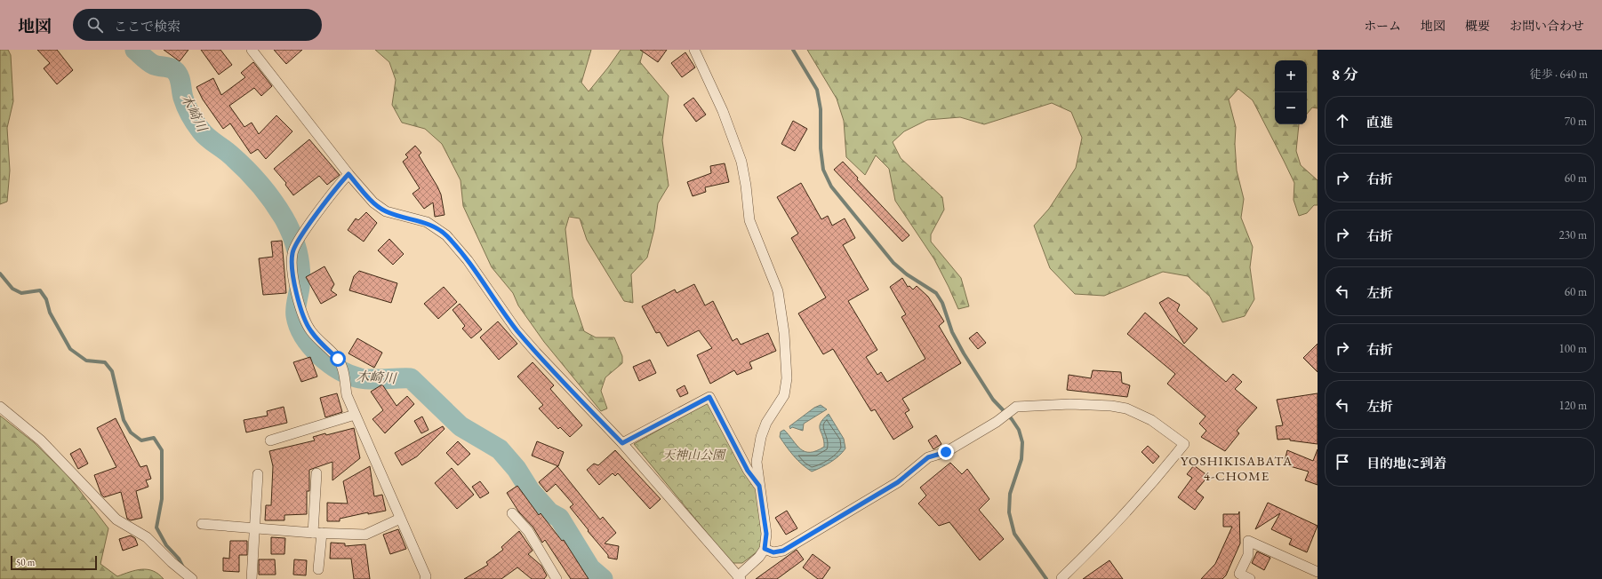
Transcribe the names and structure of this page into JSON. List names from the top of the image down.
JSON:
{
  "districts": ["YOSHIKISABATA 4-CHOME"],
  "water": ["木崎川"],
  "parks": ["天神山公園"],
  "scale_bar": "50 m",
  "page": {
    "header": "地図",
    "search": "ここで検索",
    "nav": [
      "ホーム",
      "地図",
      "概要",
      "お問い合わせ"
    ],
    "heading": ["8 分", "徒歩 · 640 m"],
    "map_buttons": ["+", "−"],
    "list": [
      ["直進", "70 m"],
      ["右折", "60 m"],
      ["右折", "230 m"],
      ["左折", "60 m"],
      ["右折", "100 m"],
      ["左折", "120 m"],
      "目的地に到着"
    ],
    "scale": "50 m"
  }
}
